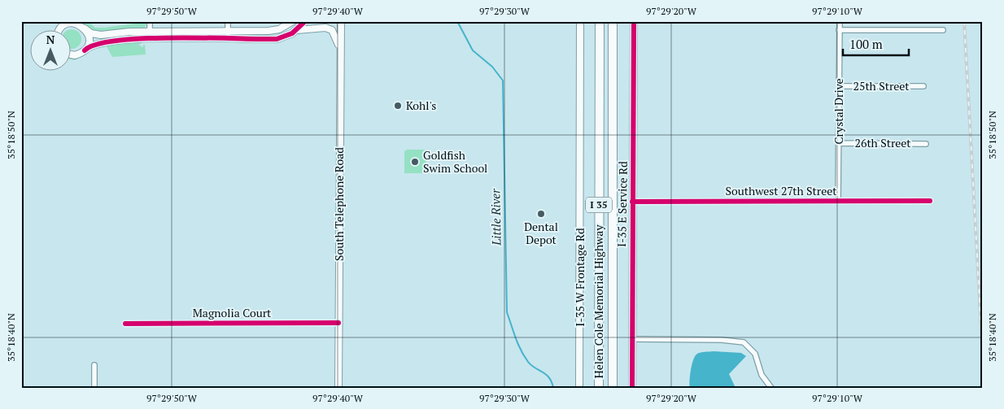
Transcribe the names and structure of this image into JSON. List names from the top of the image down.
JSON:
{
  "streets": {
    "highway": ["I 35", "Helen Cole Memorial Highway"],
    "street": [
      "25th Street",
      "Crystal Drive",
      "26th Street",
      "Southwest 27th Street",
      "South Telephone Road",
      "I-35 E Service Rd",
      "I-35 W Frontage Rd",
      "Magnolia Court"
    ]
  },
  "crossings": [
    ["25th Street", "Crystal Drive"],
    ["Crystal Drive", "26th Street"],
    ["Crystal Drive", "Southwest 27th Street"],
    ["Southwest 27th Street", "I-35 E Service Rd"],
    ["South Telephone Road", "Magnolia Court"]
  ],
  "water": ["Little River"],
  "places": ["Kohl's", "Goldfish Swim School", "Dental Depot"],
  "scale_bar": "100 m",
  "north": "top",
  "coordinates": [
    "97°29'50\"W",
    "97°29'40\"W",
    "97°29'30\"W",
    "97°29'20\"W",
    "97°29'10\"W",
    "35°18'50\"N",
    "35°18'40\"N"
  ]
}
